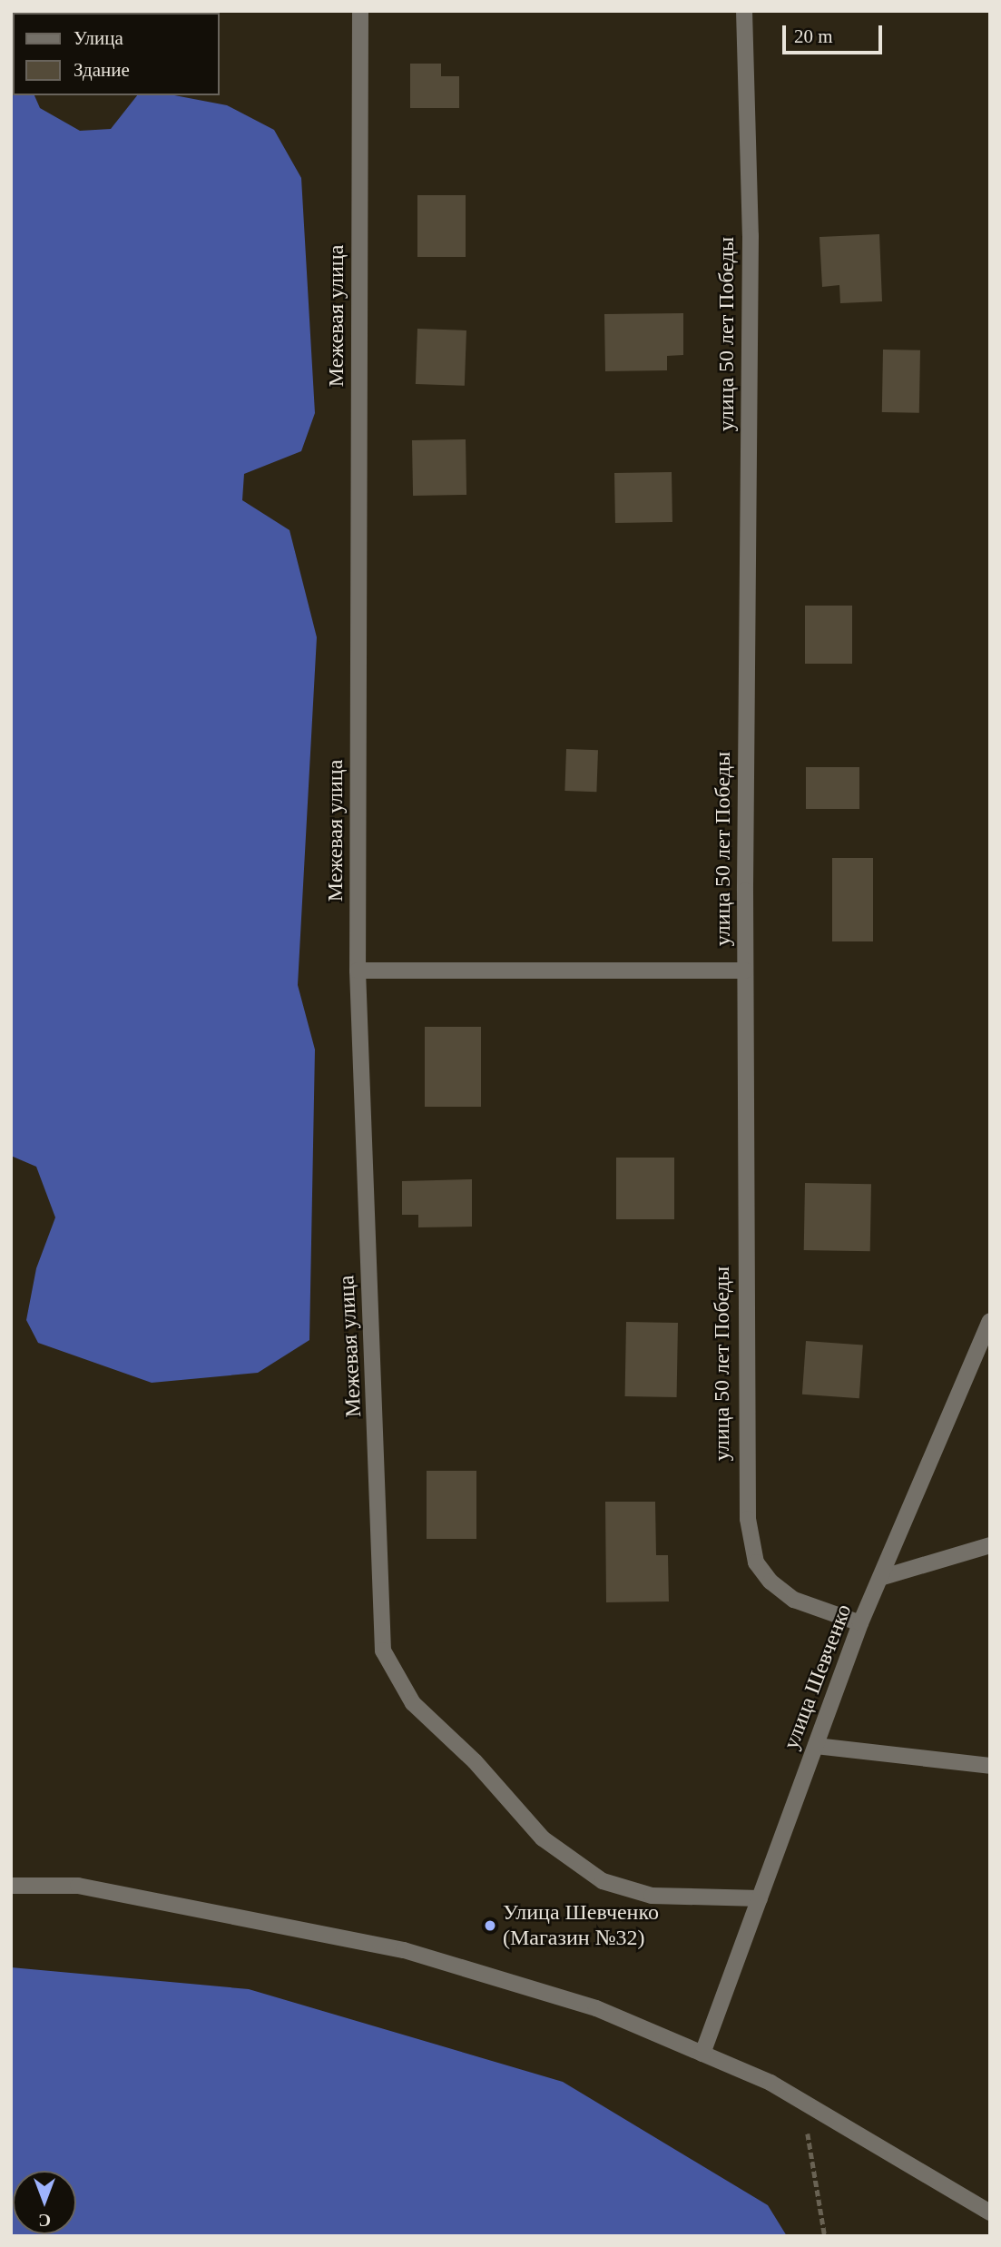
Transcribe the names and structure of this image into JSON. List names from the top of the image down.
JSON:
{
  "streets": {
    "street": ["Межевая улица", "улица 50 лет Победы", "улица Шевченко"]
  },
  "crossings": [
    ["Межевая улица", "улица Шевченко"],
    ["улица 50 лет Победы", "улица Шевченко"]
  ],
  "places": ["Улица Шевченко (Магазин №32)"],
  "legend": ["Улица", "Здание"],
  "scale_bar": "20 m",
  "north": "bottom"
}
